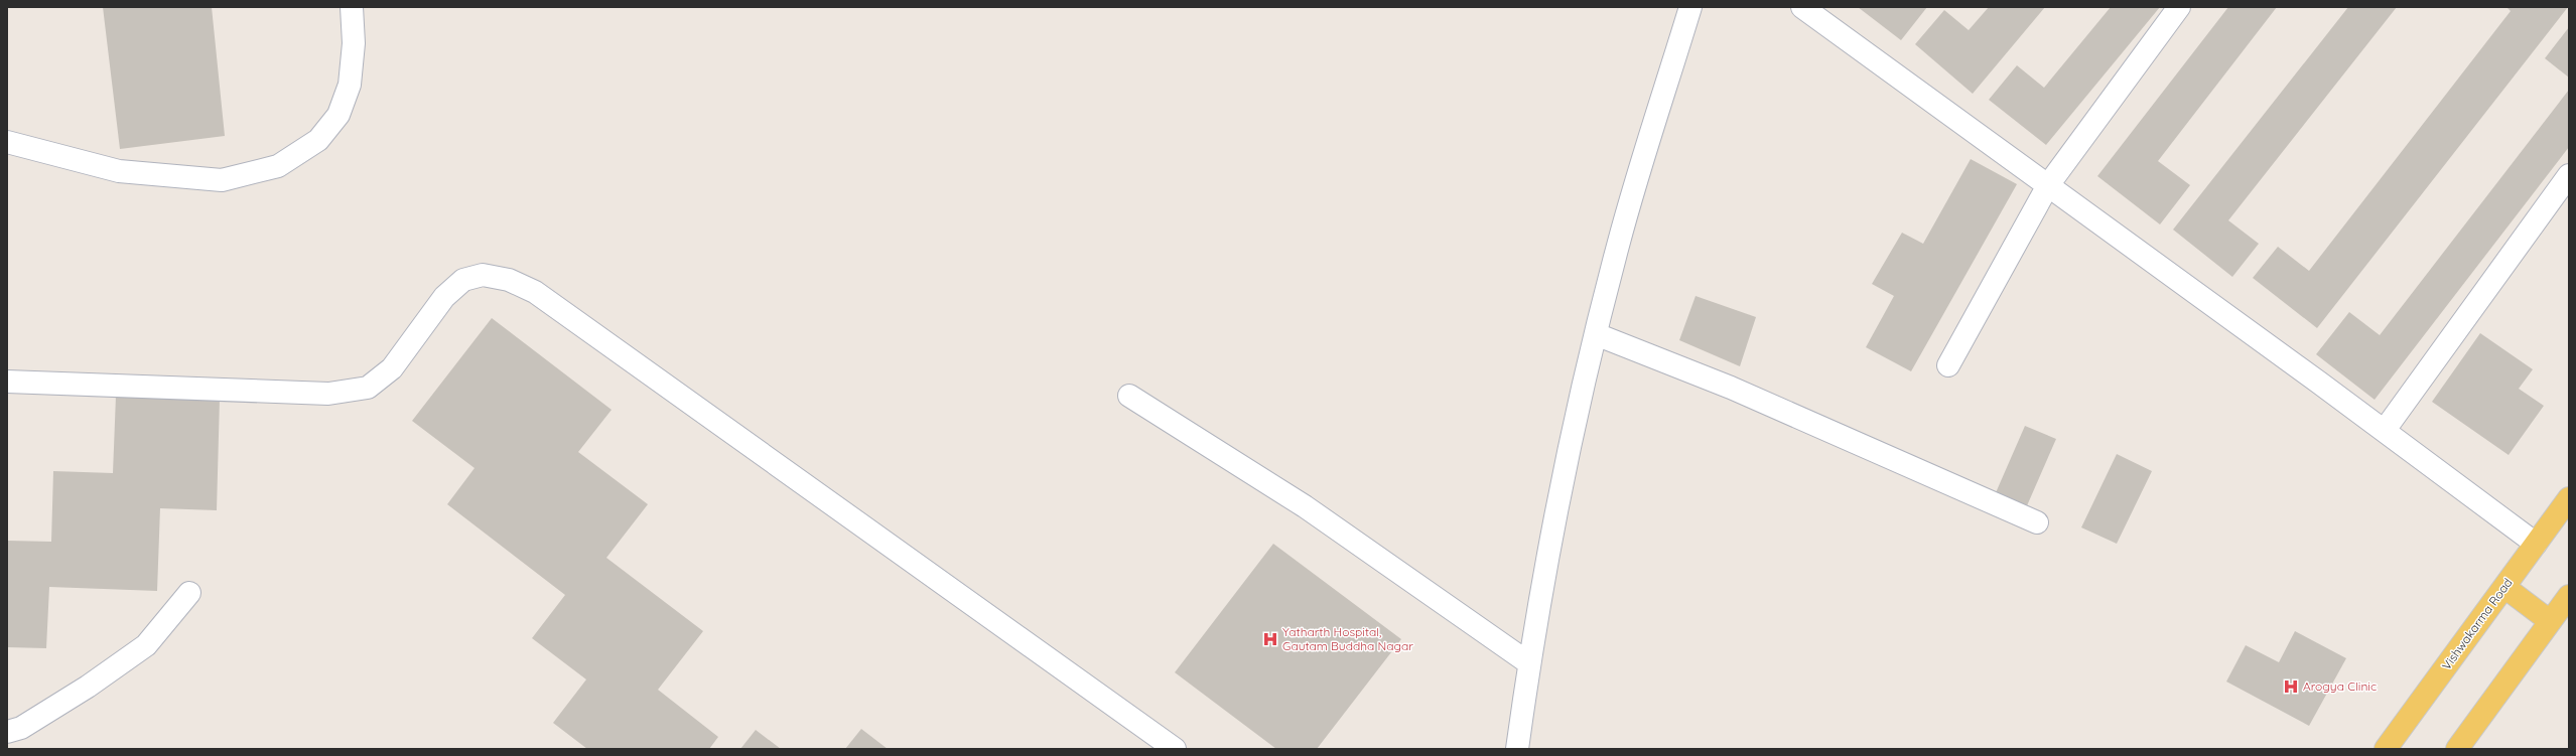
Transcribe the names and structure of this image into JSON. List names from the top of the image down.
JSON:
{
  "streets": {
    "main road": ["Vishwakarma Road"]
  },
  "places": {
    "hospital": ["Yatharth Hospital, Gautam Buddha Nagar", "Arogya Clinic"]
  }
}
